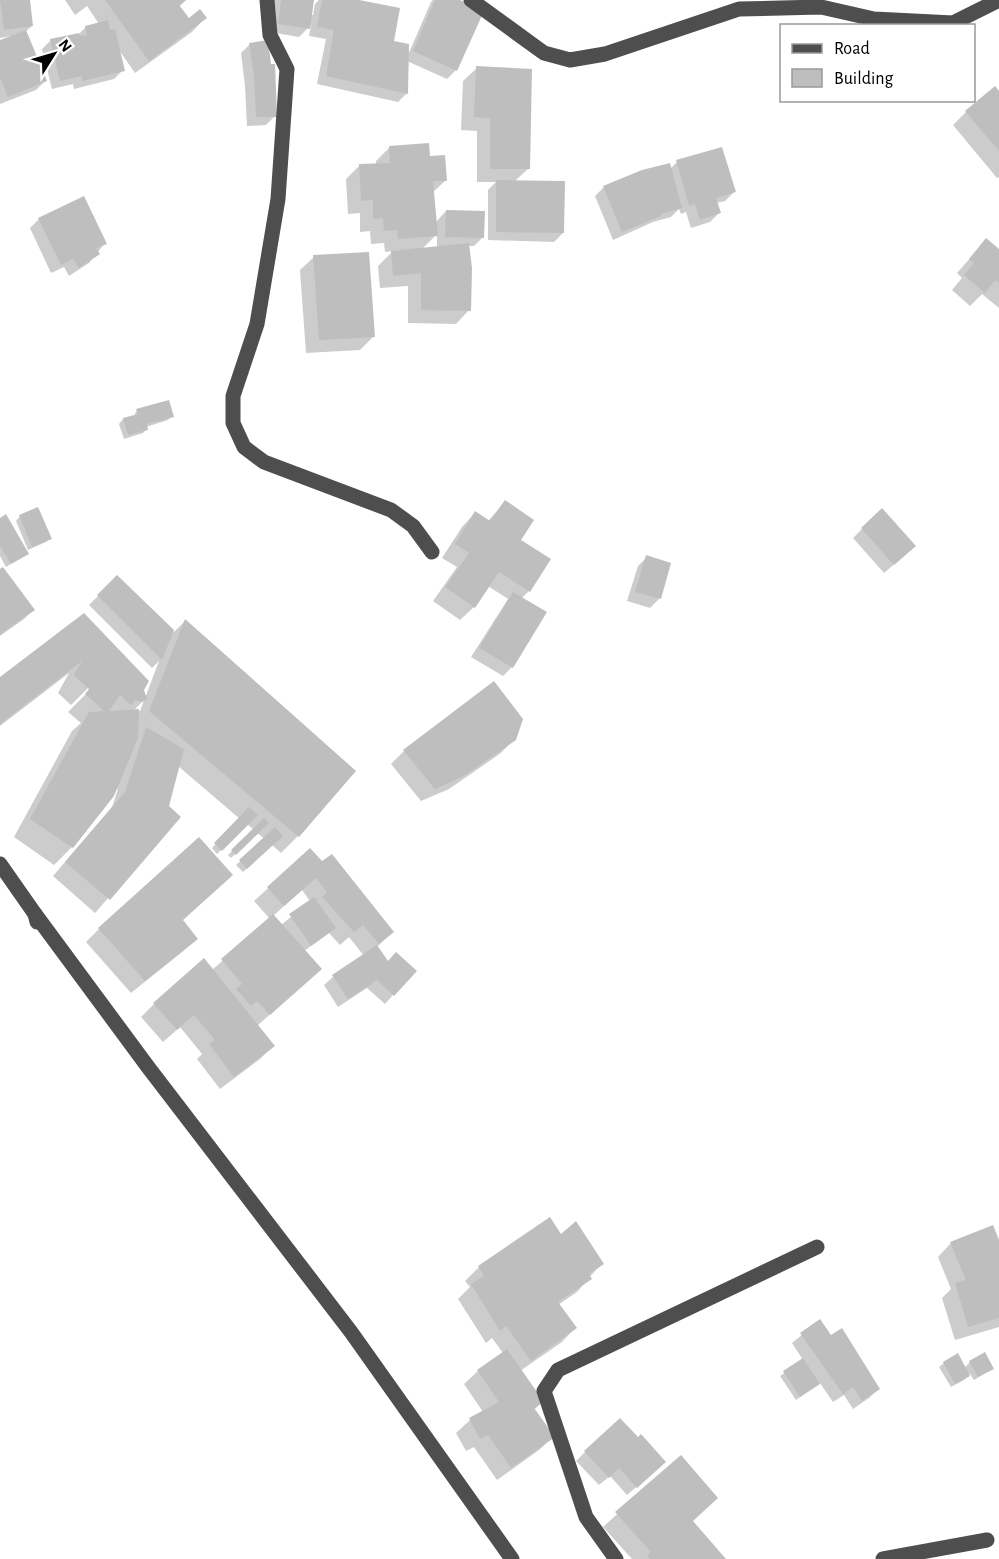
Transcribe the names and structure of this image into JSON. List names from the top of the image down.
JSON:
{
  "legend": ["Road", "Building"],
  "north": "top right"
}
